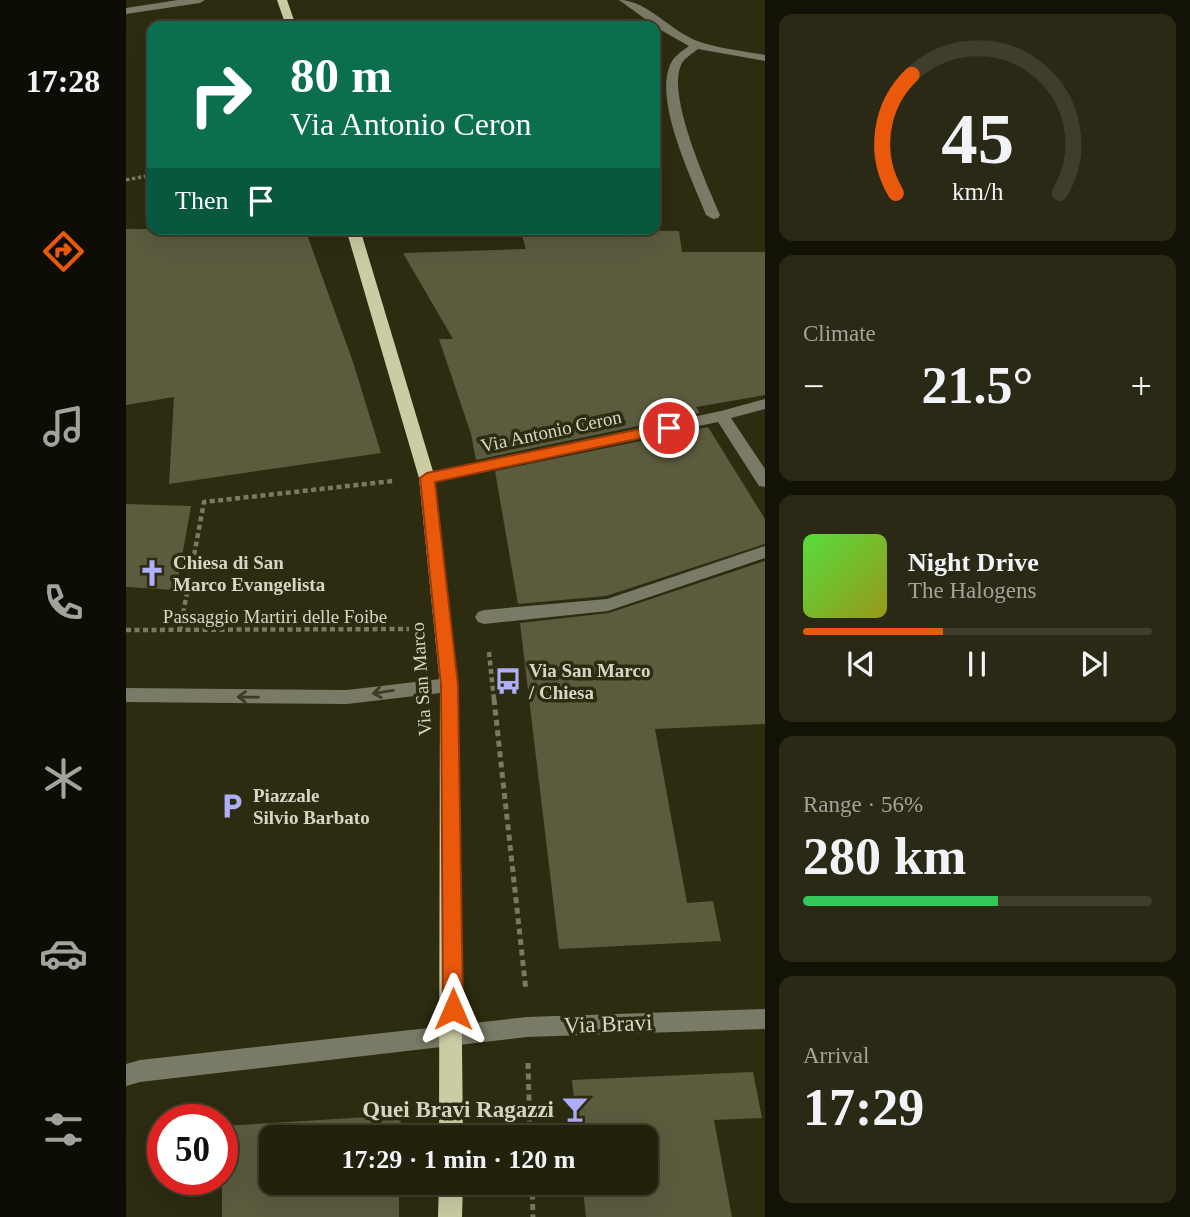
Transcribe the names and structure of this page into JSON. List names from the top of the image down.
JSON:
{
  "streets": {
    "main road": ["Via San Marco"],
    "street": ["Via Antonio Ceron", "Via Bravi"],
    "path": ["Passaggio Martiri delle Foibe"]
  },
  "crossings": [
    ["Via Antonio Ceron", "Via San Marco"],
    ["Via San Marco", "Via Bravi"]
  ],
  "places": {
    "church": ["Chiesa di San Marco Evangelista"],
    "bus stop": ["Via San Marco / Chiesa"],
    "parking": ["Piazzale Silvio Barbato"],
    "bar": ["Quei Bravi Ragazzi"]
  },
  "page": {
    "tabs": "17:28",
    "turn": ["80 m", "Via Antonio Ceron"],
    "then": "Then",
    "tile": [
      "Climate",
      ["Range · 56%", "280 km"],
      ["Arrival", "17:29"]
    ],
    "heat": ["−", "21.5°", "+"],
    "song": ["Night Drive", "The Halogens"],
    "limit": "50",
    "trip": "17:29 · 1 min · 120 m",
    "gauge": ["45", "km/h"]
  }
}
